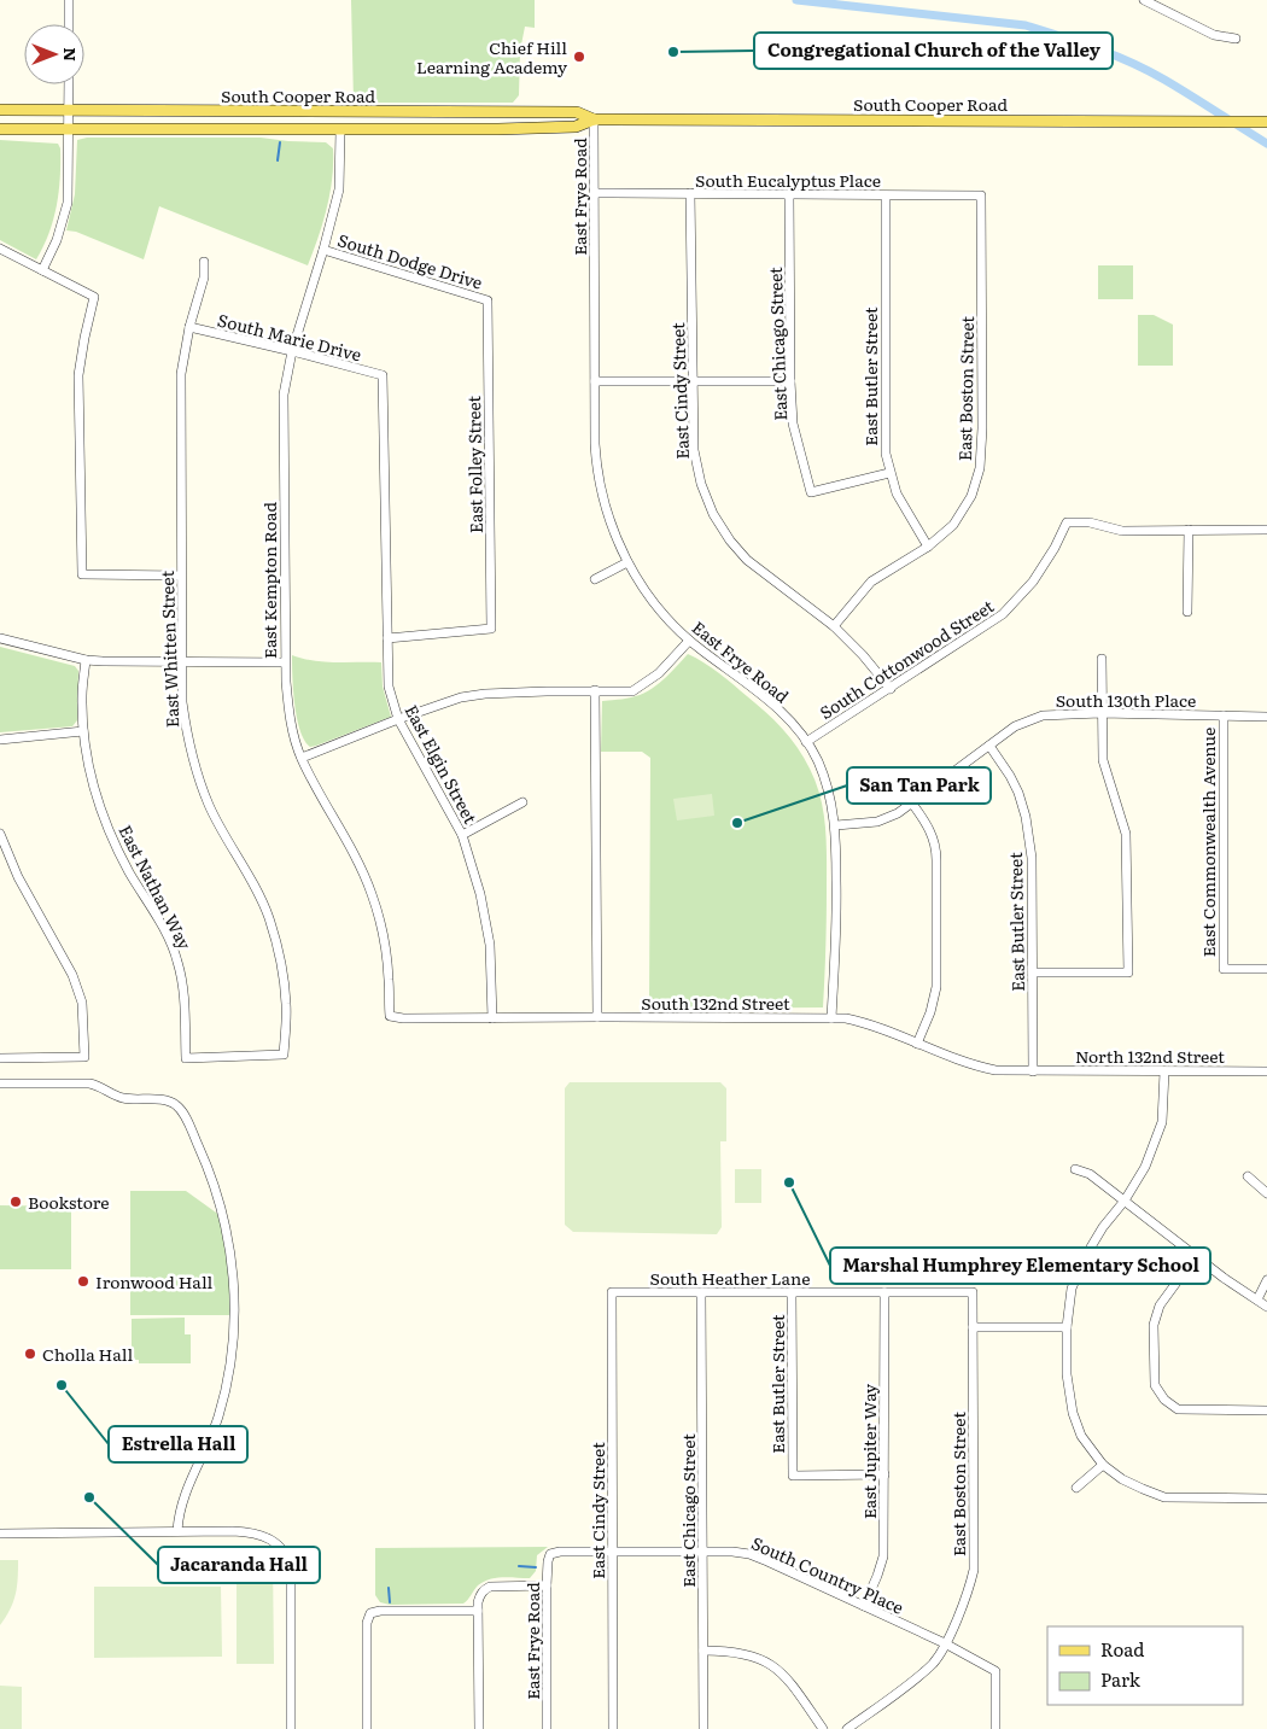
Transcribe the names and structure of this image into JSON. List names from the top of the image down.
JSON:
{
  "streets": {
    "main road": ["South Cooper Road"],
    "street": [
      "South Eucalyptus Place",
      "East Frye Road",
      "South Dodge Drive",
      "South Marie Drive",
      "East Chicago Street",
      "East Butler Street",
      "East Boston Street",
      "East Cindy Street",
      "East Folley Street",
      "East Kempton Road",
      "East Whitten Street",
      "South Cottonwood Street",
      "South 130th Place",
      "East Elgin Street",
      "East Commonwealth Avenue",
      "East Nathan Way",
      "South 132nd Street",
      "North 132nd Street",
      "South Heather Lane",
      "East Jupiter Way",
      "South Country Place"
    ]
  },
  "crossings": [
    ["South Cooper Road", "East Frye Road"],
    ["South Cooper Road", "East Kempton Road"],
    ["South Eucalyptus Place", "East Frye Road"],
    ["South Eucalyptus Place", "East Chicago Street"],
    ["South Eucalyptus Place", "East Butler Street"],
    ["South Eucalyptus Place", "East Boston Street"],
    ["South Eucalyptus Place", "East Cindy Street"],
    ["East Frye Road", "South Cottonwood Street"],
    ["East Frye Road", "South 130th Place"],
    ["East Frye Road", "South 132nd Street"],
    ["East Frye Road", "South Country Place"],
    ["South Dodge Drive", "East Folley Street"],
    ["South Dodge Drive", "East Kempton Road"],
    ["South Marie Drive", "East Kempton Road"],
    ["South Marie Drive", "East Whitten Street"],
    ["South Marie Drive", "East Elgin Street"],
    ["East Chicago Street", "East Butler Street"],
    ["East Chicago Street", "South Heather Lane"],
    ["East Chicago Street", "South Country Place"],
    ["East Butler Street", "East Boston Street"],
    ["East Butler Street", "South 130th Place"],
    ["East Butler Street", "South 132nd Street"],
    ["East Butler Street", "North 132nd Street"],
    ["East Butler Street", "South Heather Lane"],
    ["East Butler Street", "East Jupiter Way"],
    ["East Boston Street", "East Cindy Street"],
    ["East Boston Street", "South Heather Lane"],
    ["East Boston Street", "East Jupiter Way"],
    ["East Boston Street", "South Country Place"],
    ["East Cindy Street", "South Cottonwood Street"],
    ["East Cindy Street", "South Heather Lane"],
    ["East Cindy Street", "South Country Place"],
    ["East Folley Street", "East Elgin Street"],
    ["East Kempton Road", "South 132nd Street"],
    ["East Whitten Street", "East Nathan Way"],
    ["South 130th Place", "East Commonwealth Avenue"],
    ["East Elgin Street", "South 132nd Street"],
    ["South 132nd Street", "North 132nd Street"],
    ["South Heather Lane", "East Jupiter Way"],
    ["East Jupiter Way", "South Country Place"]
  ],
  "places": [
    "Congregational Church of the Valley",
    "Chief Hill Learning Academy",
    "San Tan Park",
    "Marshal Humphrey Elementary School",
    "Bookstore",
    "Ironwood Hall",
    "Cholla Hall",
    "Estrella Hall",
    "Jacaranda Hall"
  ],
  "legend": ["Road", "Park"],
  "north": "right"
}
